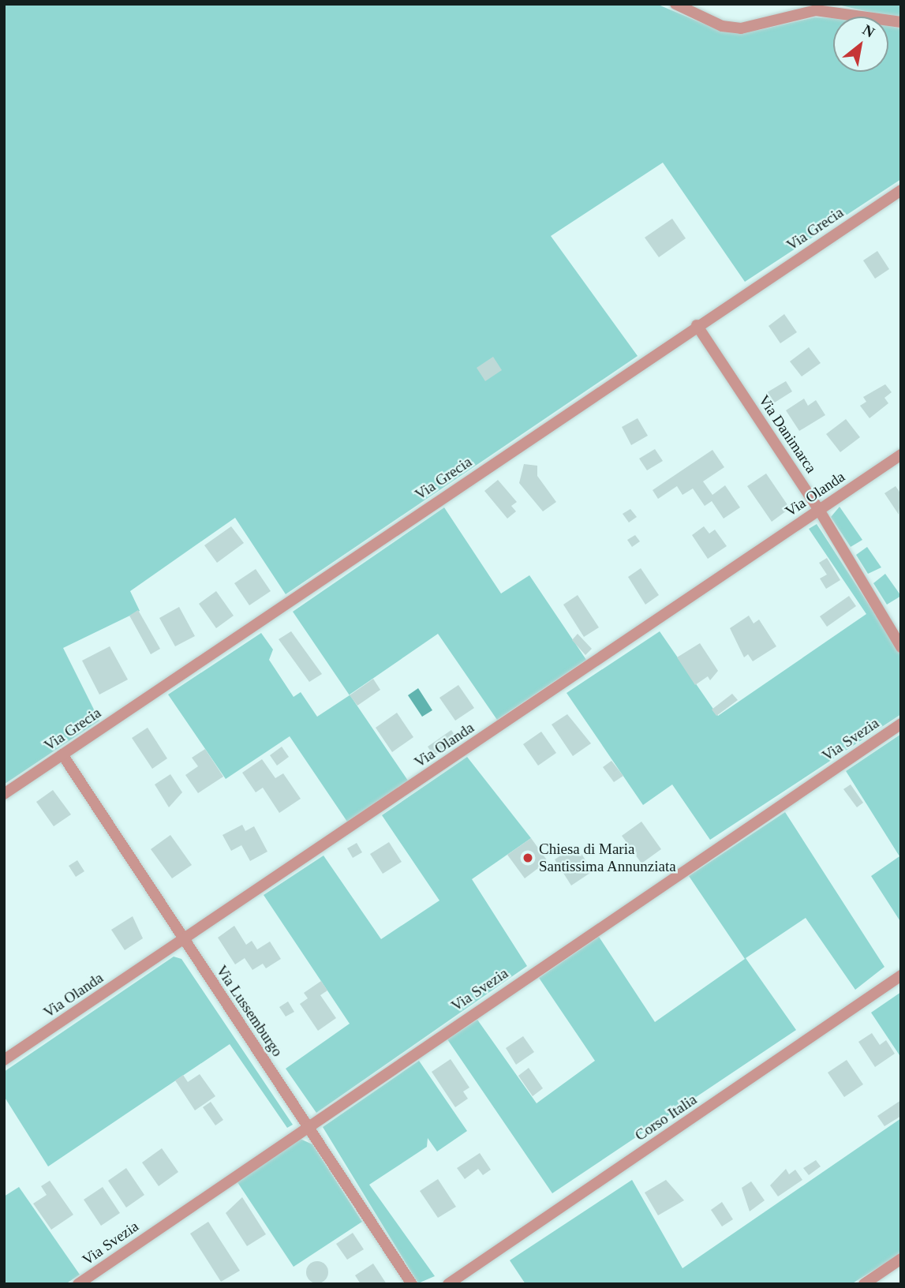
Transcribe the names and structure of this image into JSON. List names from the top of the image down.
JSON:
{
  "streets": {
    "street": [
      "Via Grecia",
      "Via Danimarca",
      "Via Olanda",
      "Via Svezia",
      "Via Lussemburgo",
      "Corso Italia"
    ]
  },
  "crossings": [
    ["Via Grecia", "Via Danimarca"],
    ["Via Grecia", "Via Lussemburgo"],
    ["Via Danimarca", "Via Olanda"],
    ["Via Olanda", "Via Lussemburgo"],
    ["Via Svezia", "Via Lussemburgo"]
  ],
  "places": ["Chiesa di Maria Santissima Annunziata"],
  "north": "top right"
}
